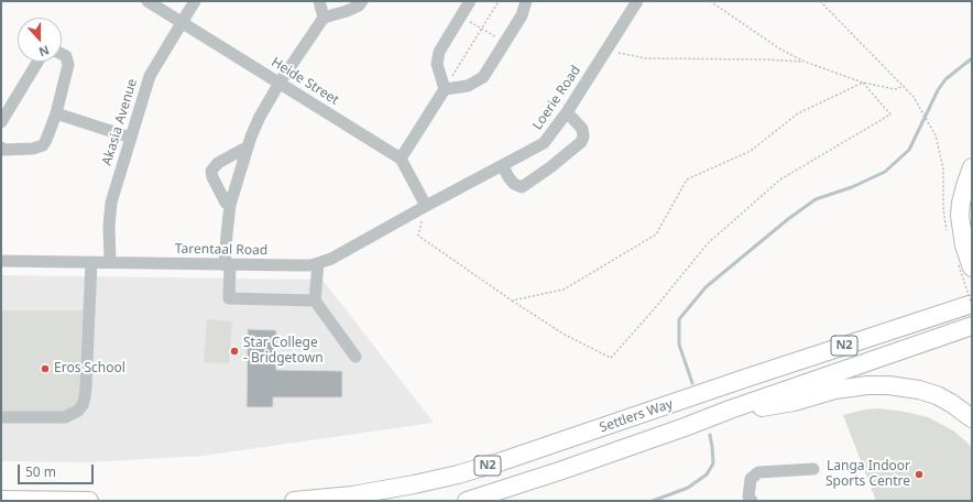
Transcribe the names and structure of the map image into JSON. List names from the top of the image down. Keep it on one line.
{"streets":{"highway":["N2","Settlers Way"],"street":["Heide Street","Loerie Road","Akasia Avenue","Tarentaal Road"]},"crossings":[["Heide Street","Akasia Avenue"],["Loerie Road","Tarentaal Road"],["Akasia Avenue","Tarentaal Road"]],"places":["Star College - Bridgetown","Eros School","Langa Indoor Sports Centre"],"scale_bar":"50 m","north":"bottom"}
